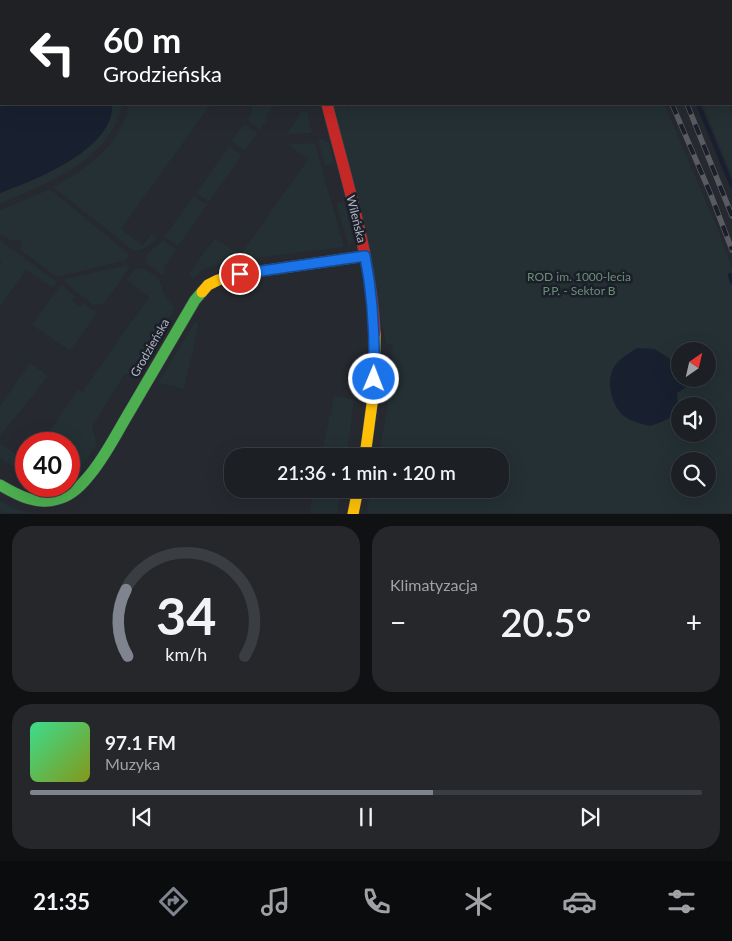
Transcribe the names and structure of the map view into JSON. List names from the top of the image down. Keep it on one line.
{"streets":{"street":["Wileńska","Grodzieńska"]},"crossings":[["Wileńska","Grodzieńska"]],"parks":["ROD im. 1000-lecia P.P. - Sektor B"],"north":"top right","page":{"turn":["60 m","Grodzieńska"],"limit":"40","trip":"21:36 · 1 min · 120 m","tile":"Klimatyzacja","heat":["−","20.5°","+"],"song":["97.1 FM","Muzyka"],"tabs":"21:35","gauge":["34","km/h"]}}
